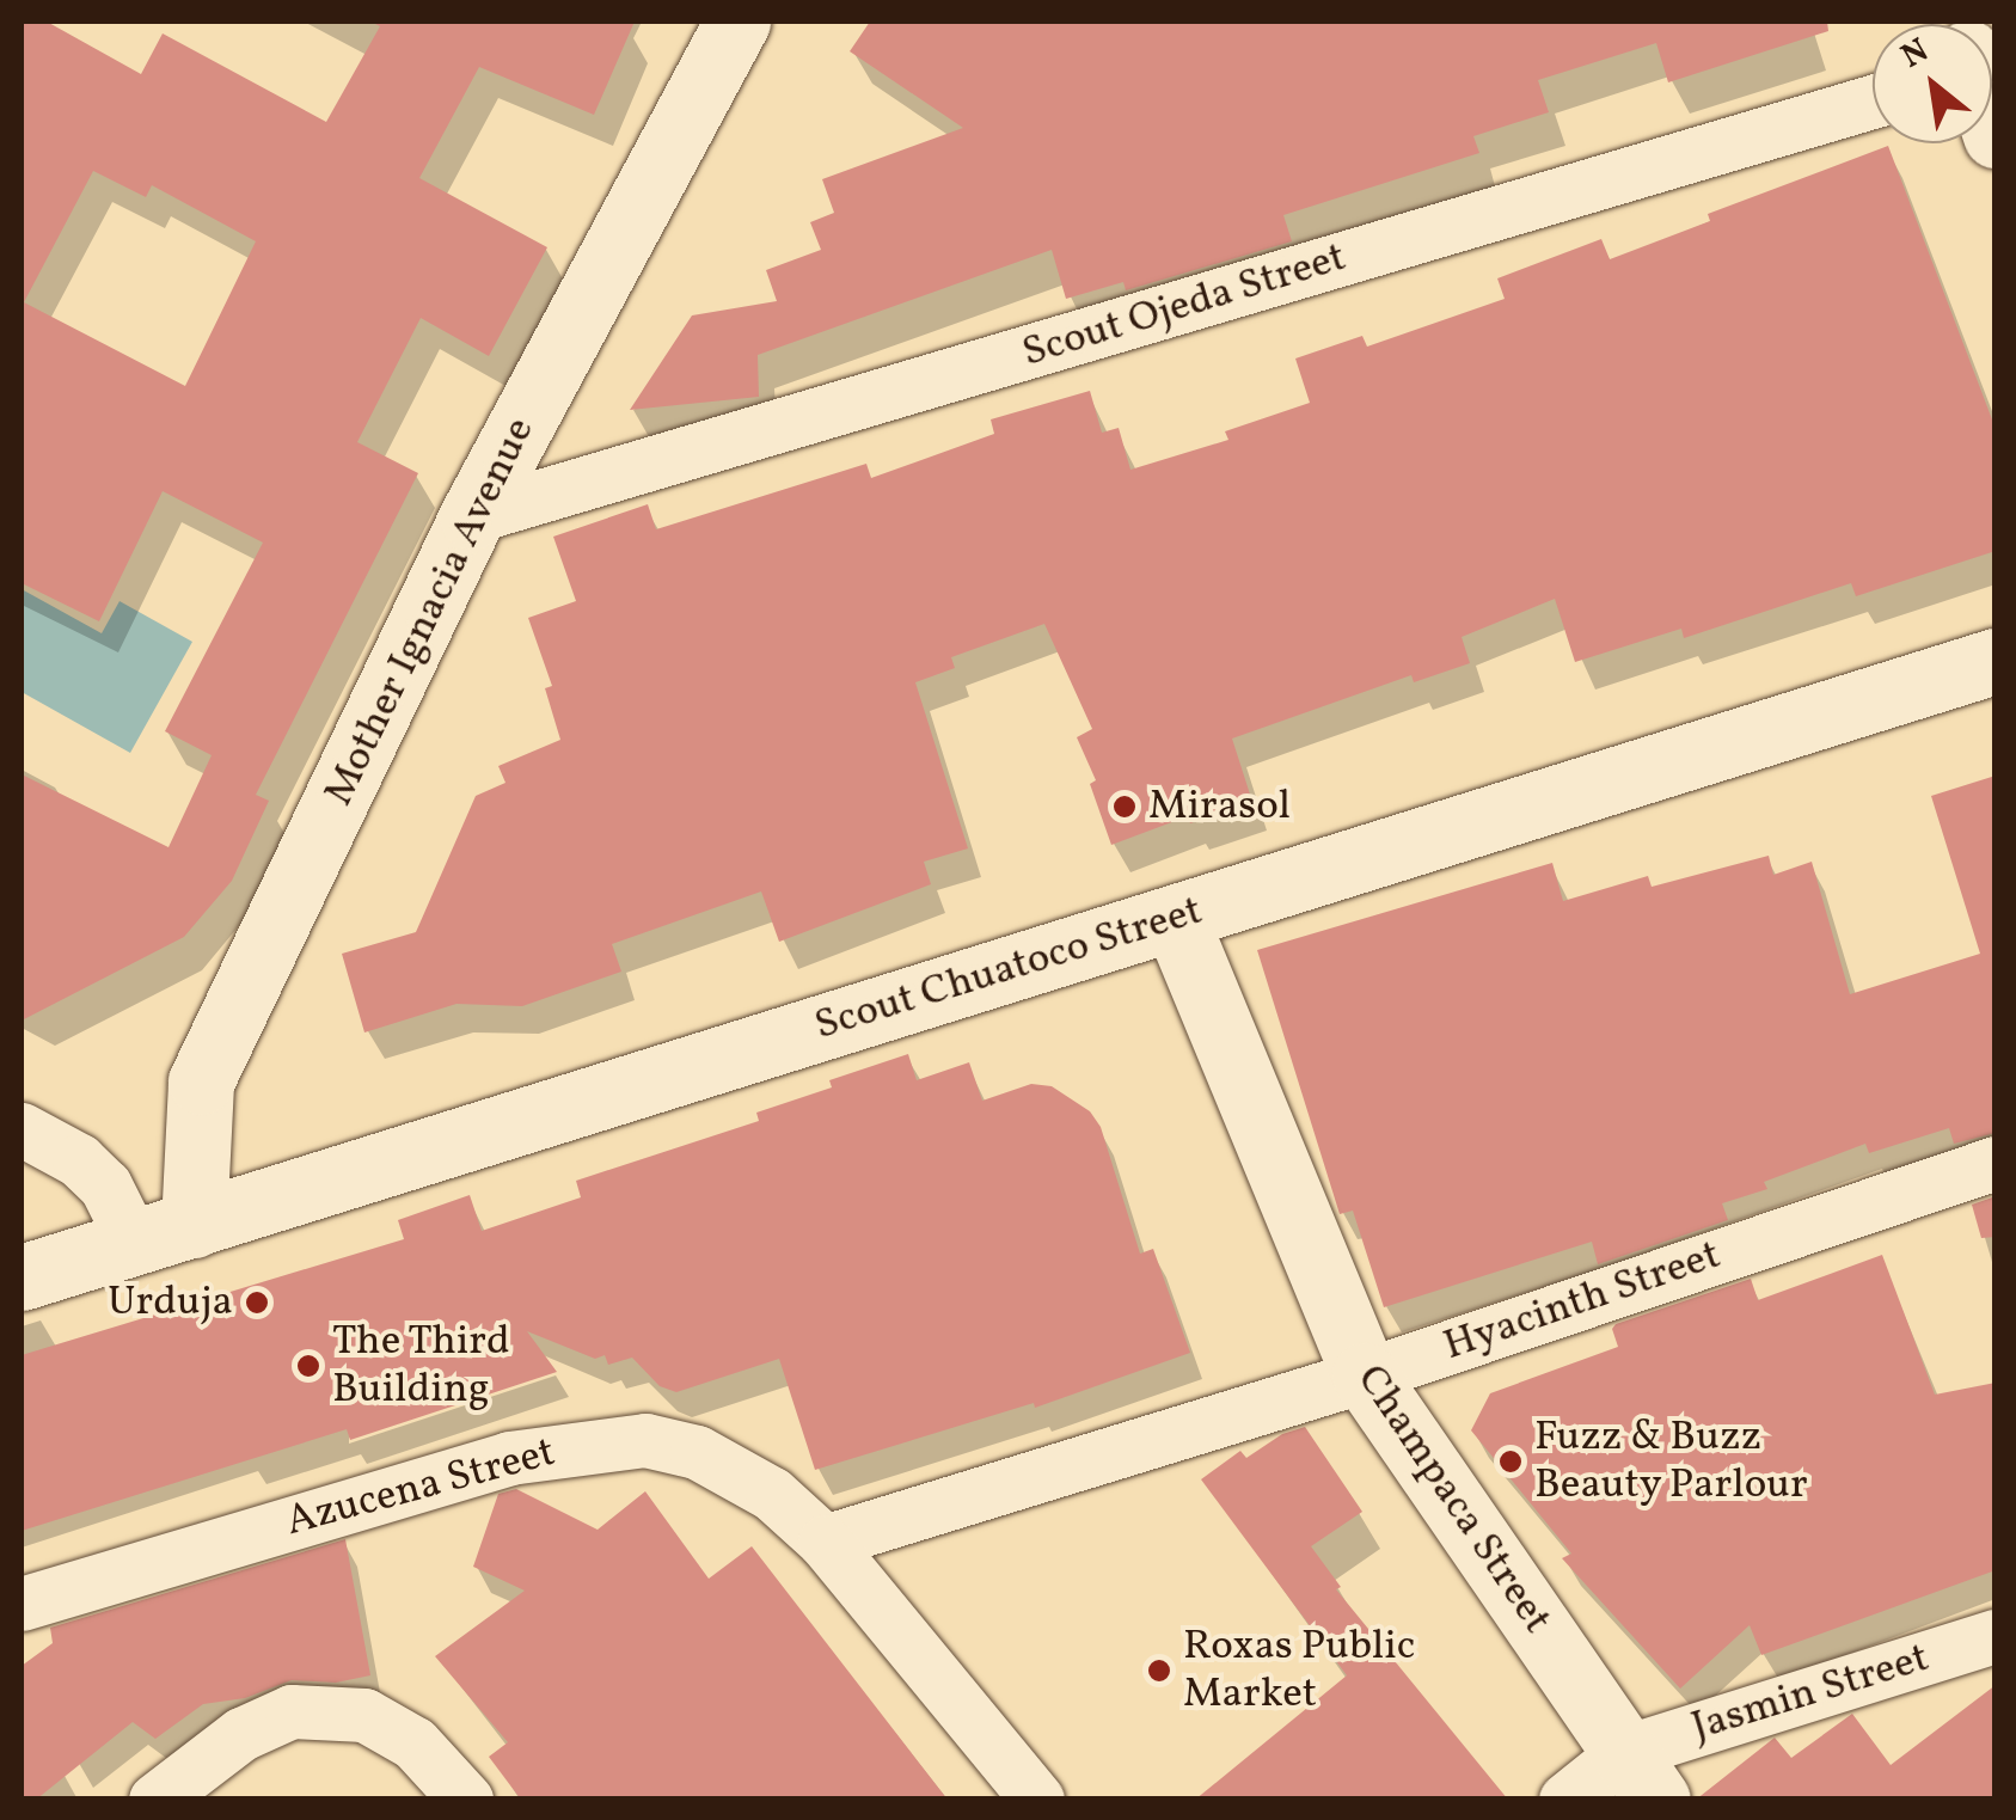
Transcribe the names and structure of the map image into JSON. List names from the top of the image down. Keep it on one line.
{"streets":{"street":["Scout Ojeda Street","Mother Ignacia Avenue","Scout Chuatoco Street","Hyacinth Street","Azucena Street","Champaca Street","Jasmin Street"]},"crossings":[["Scout Ojeda Street","Mother Ignacia Avenue"],["Mother Ignacia Avenue","Scout Chuatoco Street"],["Scout Chuatoco Street","Champaca Street"],["Hyacinth Street","Azucena Street"],["Hyacinth Street","Champaca Street"],["Champaca Street","Jasmin Street"]],"places":["Mirasol","Urduja","The Third Building","Fuzz & Buzz Beauty Parlour","Roxas Public Market"],"north":"top left"}
